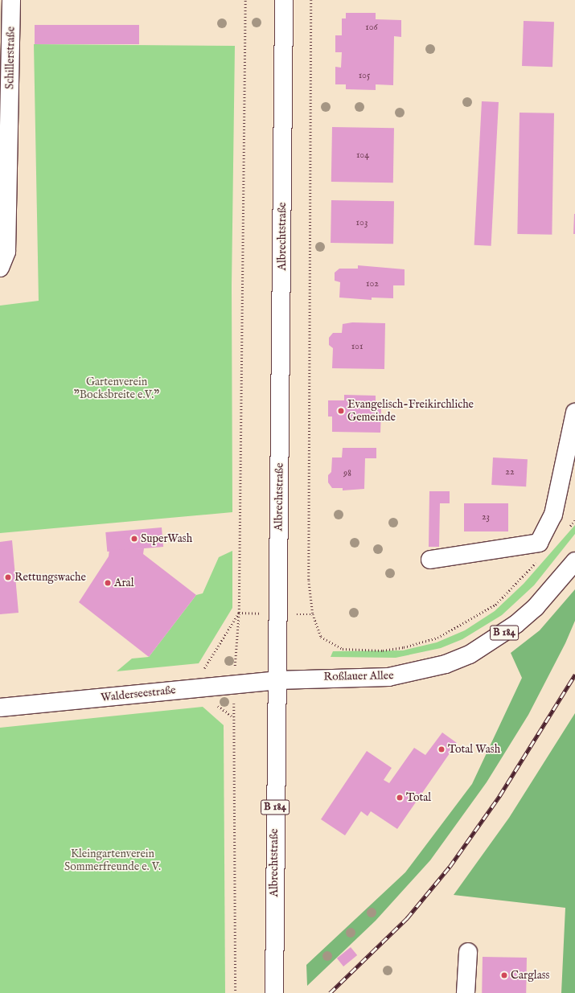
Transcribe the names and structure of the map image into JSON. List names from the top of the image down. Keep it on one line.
{"streets":{"main road":["Schillerstraße","Albrechtstraße","B 184","Roßlauer Allee","Walderseestraße"]},"crossings":[["Albrechtstraße","Roßlauer Allee"],["Albrechtstraße","Walderseestraße"],["Roßlauer Allee","Walderseestraße"]],"parks":["Gartenverein \"Bocksbreite e.V.\"","Kleingartenverein Sommerfreunde e. V."],"places":["Evangelisch-Freikirchliche Gemeinde","SuperWash","Rettungswache","Aral","Total Wash","Total","Carglass"],"house_numbers":["106","105","104","103","102","101","22","98","23"]}
